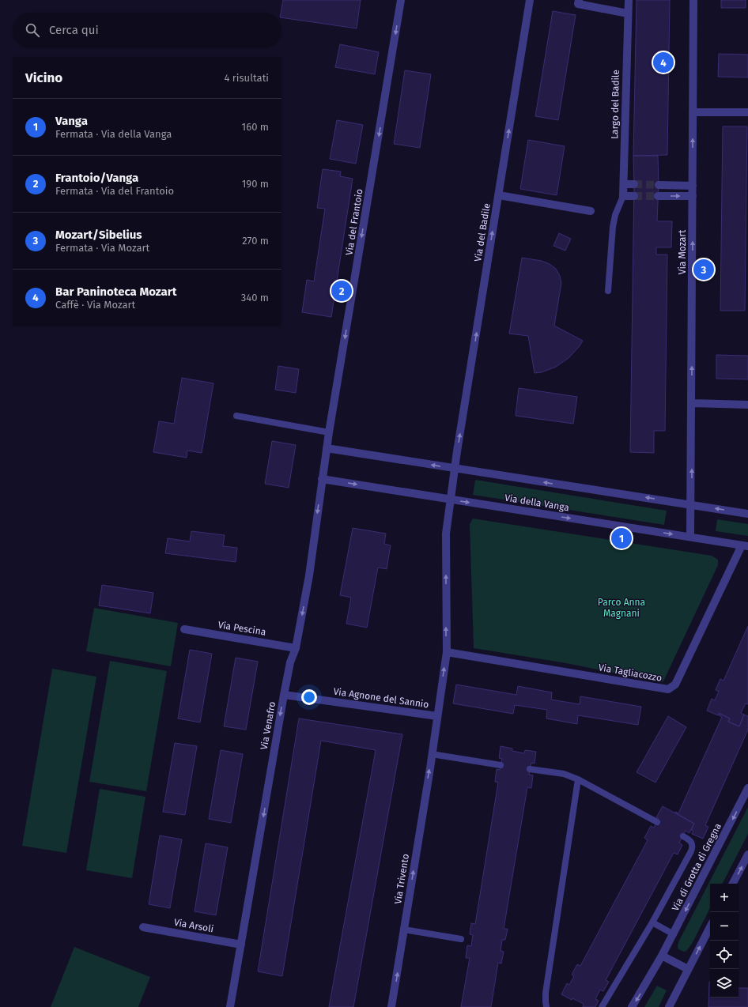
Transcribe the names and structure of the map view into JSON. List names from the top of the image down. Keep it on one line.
{"streets":{"street":["Largo del Badile","Via del Frantoio","Via del Badile","Via Mozart","Via della Vanga","Via Pescina","Via Tagliacozzo","Via Agnone del Sannio","Via Venafro","Via di Grotta di Gregna","Via Trivento","Via Arsoli"]},"crossings":[["Via del Frantoio","Via Venafro"],["Via del Badile","Via della Vanga"],["Via del Badile","Via Trivento"],["Via Mozart","Via della Vanga"],["Via della Vanga","Via Tagliacozzo"],["Via della Vanga","Via Venafro"],["Via Pescina","Via Venafro"],["Via Tagliacozzo","Via Trivento"],["Via Agnone del Sannio","Via Venafro"],["Via Agnone del Sannio","Via Trivento"],["Via Venafro","Via Arsoli"]],"one_way":["Via del Frantoio","Via del Badile","Via Mozart","Via Venafro","Via Trivento"],"parks":["Parco Anna Magnani"],"page":{"search":"Cerca qui","pins":["4","3","2","1"],"heading":["Vicino","4 risultati"],"list":[{"mark":"1","name":"Vanga","note":"Fermata · Via della Vanga","value":"160 m"},{"mark":"2","name":"Frantoio/Vanga","note":"Fermata · Via del Frantoio","value":"190 m"},{"mark":"3","name":"Mozart/Sibelius","note":"Fermata · Via Mozart","value":"270 m"},{"mark":"4","name":"Bar Paninoteca Mozart","note":"Caffè · Via Mozart","value":"340 m"}],"map_buttons":["+","−"]}}
